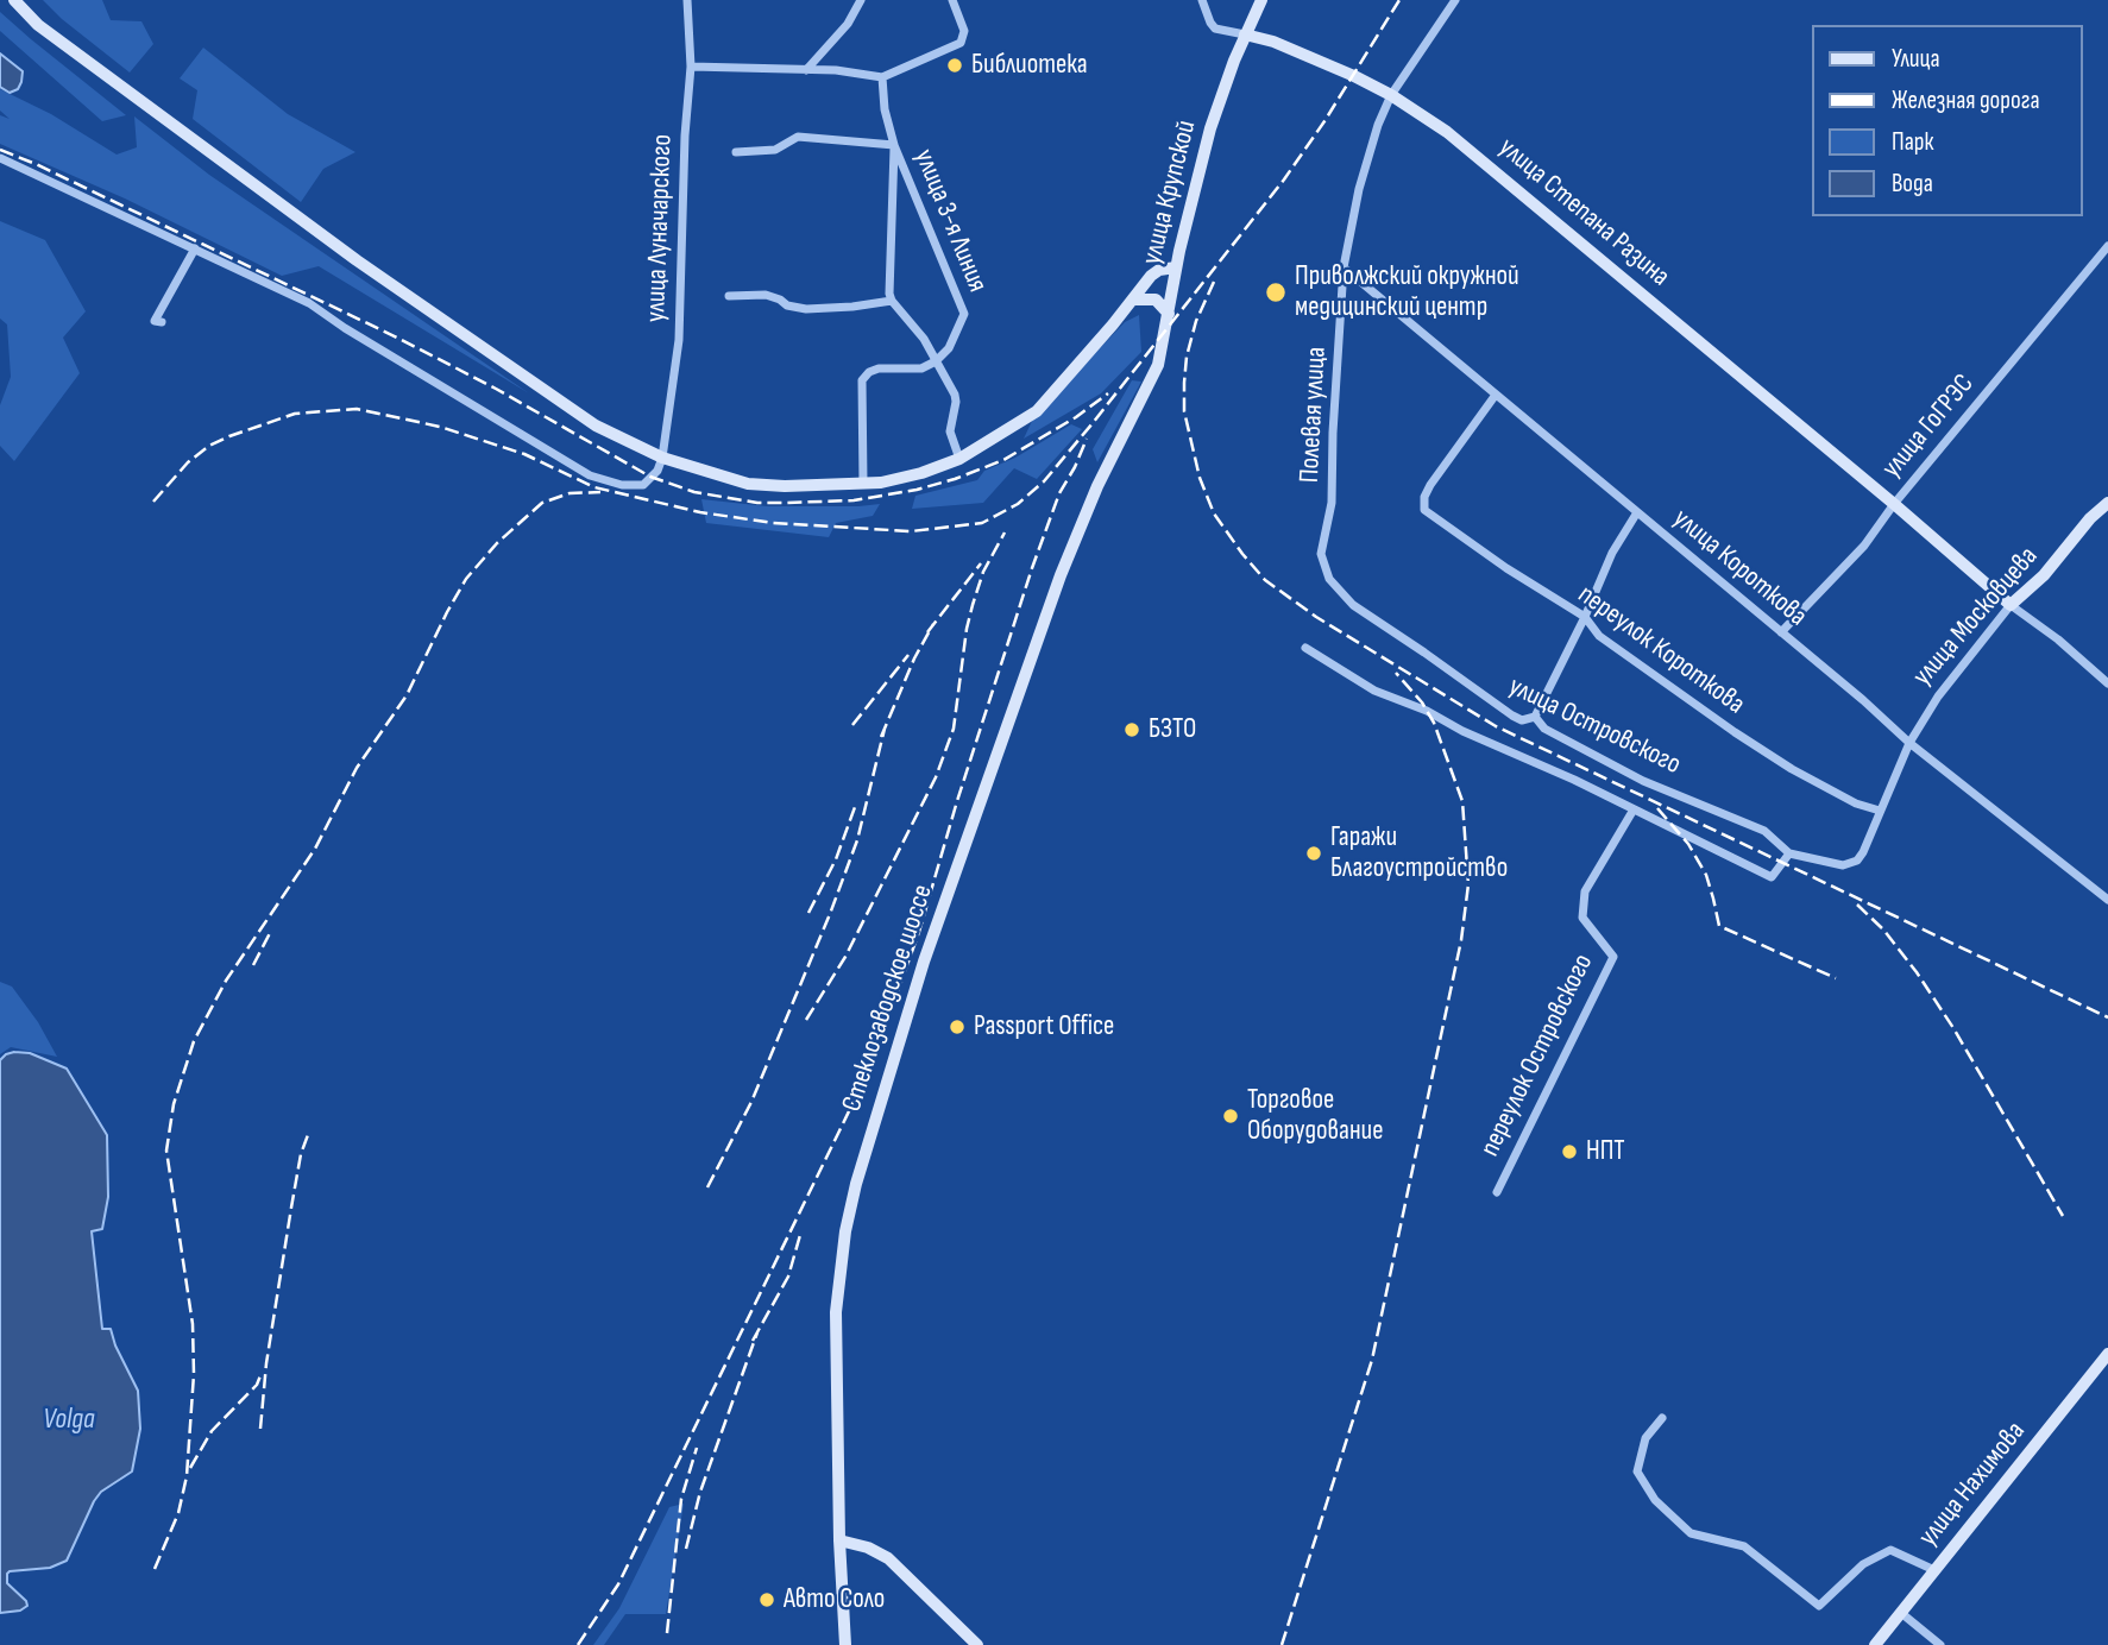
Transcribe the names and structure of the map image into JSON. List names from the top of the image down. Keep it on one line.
{"streets":{"main road":["улица Крупской","улица Степана Разина","улица Московцева","Стеклозаводское шоссе","улица Нахимова"],"street":["улица 3-я Линия","улица Луначарского","Полевая улица","улица ГоГРЭС","улица Короткова","переулок Короткова","улица Островского","переулок Островского"]},"crossings":[["улица Крупской","улица Степана Разина"],["улица Крупской","Стеклозаводское шоссе"],["улица Степана Разина","Полевая улица"],["улица Степана Разина","улица ГоГРЭС"],["Полевая улица","улица Короткова"],["Полевая улица","улица Островского"],["улица ГоГРЭС","улица Короткова"],["улица Короткова","улица Московцева"],["улица Короткова","переулок Короткова"],["улица Московцева","переулок Короткова"],["улица Московцева","улица Островского"]],"water":["Volga"],"places":["Библиотека","Приволжский окружной медицинский центр","БЗТО","Гаражи Благоустройство","Passport Office","Торговое Оборудование","НПТ","Авто Соло"],"legend":["Улица","Железная дорога","Парк","Вода"]}
